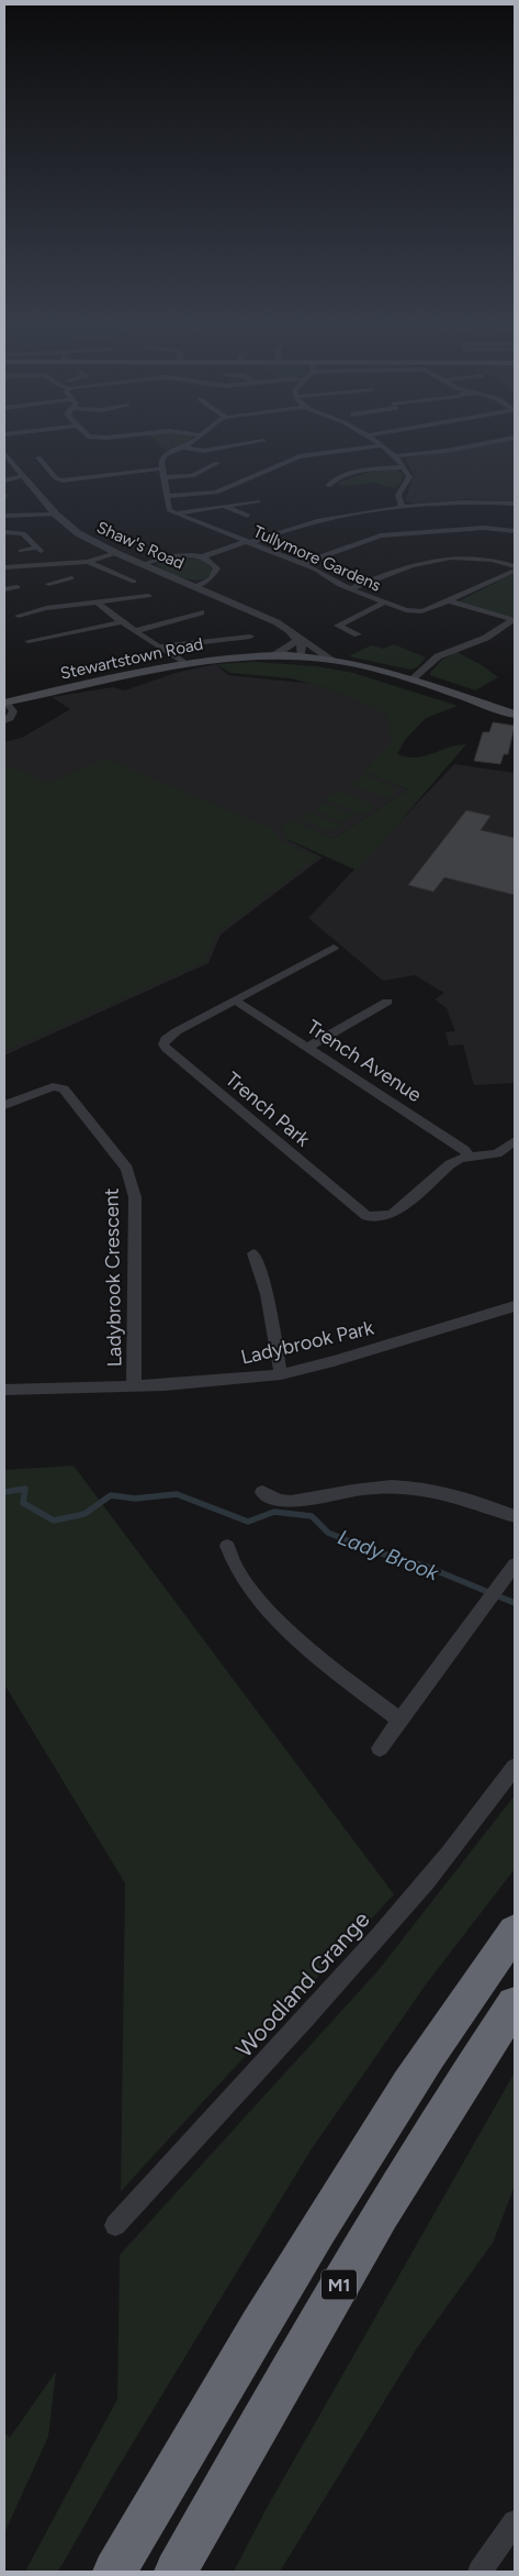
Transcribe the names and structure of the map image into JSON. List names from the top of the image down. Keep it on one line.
{"streets":{"highway":["M1"],"main road":["Stewartstown Road"],"street":["Shaw's Road","Tullymore Gardens","Trench Avenue","Trench Park","Ladybrook Crescent","Ladybrook Park","Woodland Grange"]},"crossings":[["Shaw's Road","Stewartstown Road"],["Trench Avenue","Trench Park"],["Ladybrook Crescent","Ladybrook Park"]],"water":["Lady Brook"]}
